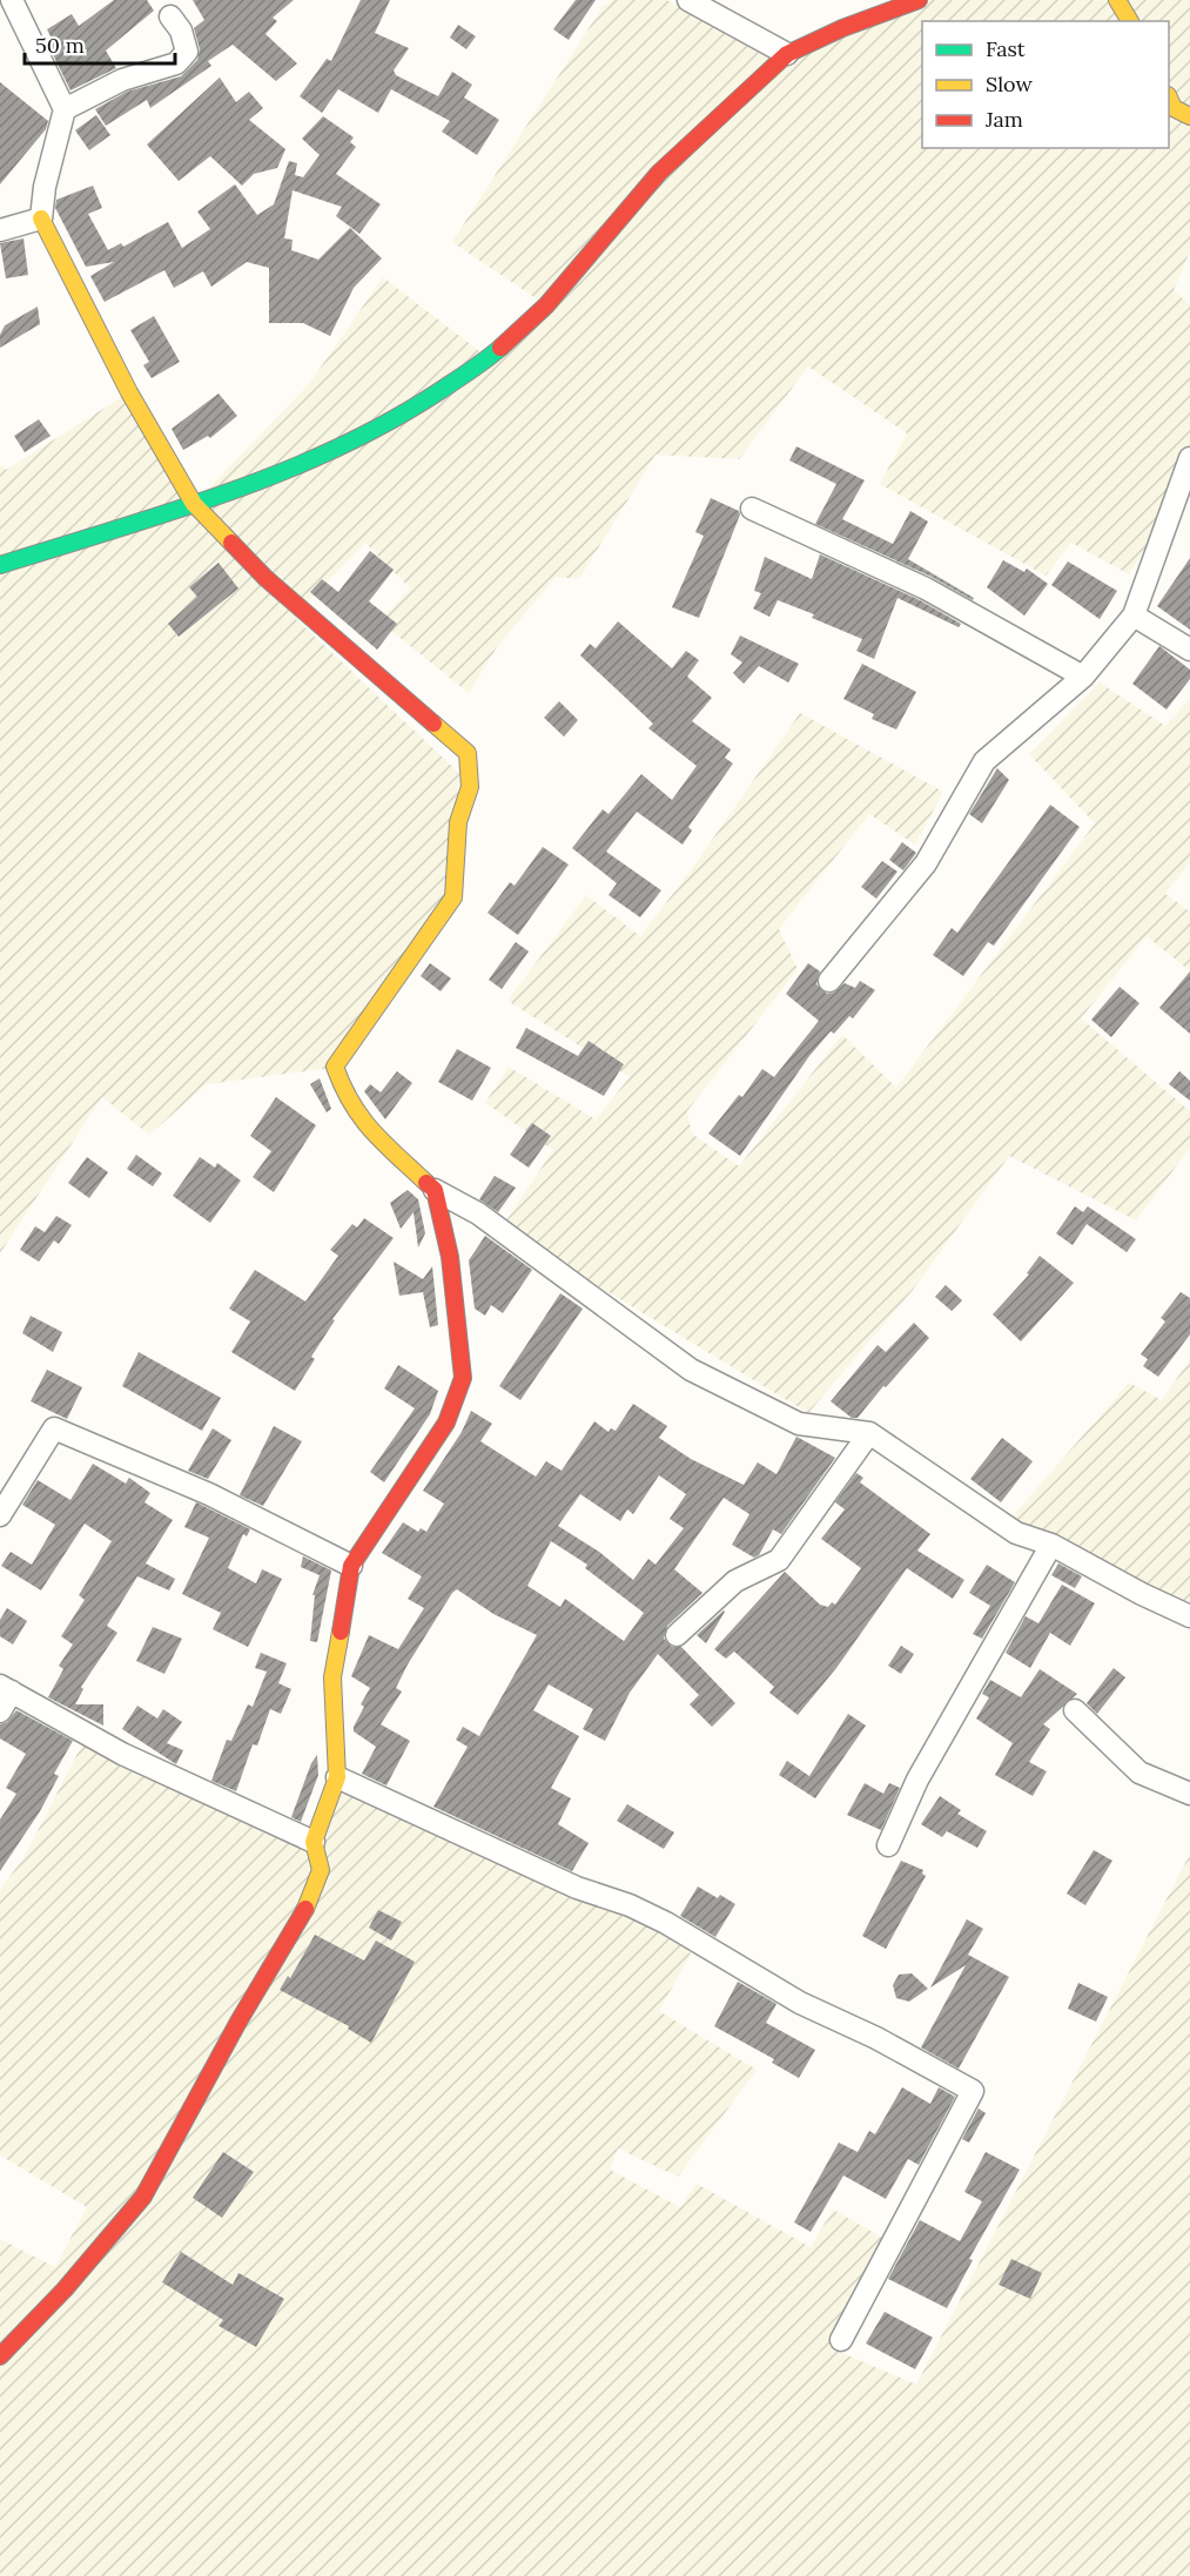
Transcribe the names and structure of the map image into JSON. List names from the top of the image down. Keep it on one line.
{"legend":["Fast","Slow","Jam"],"scale_bar":"50 m"}
